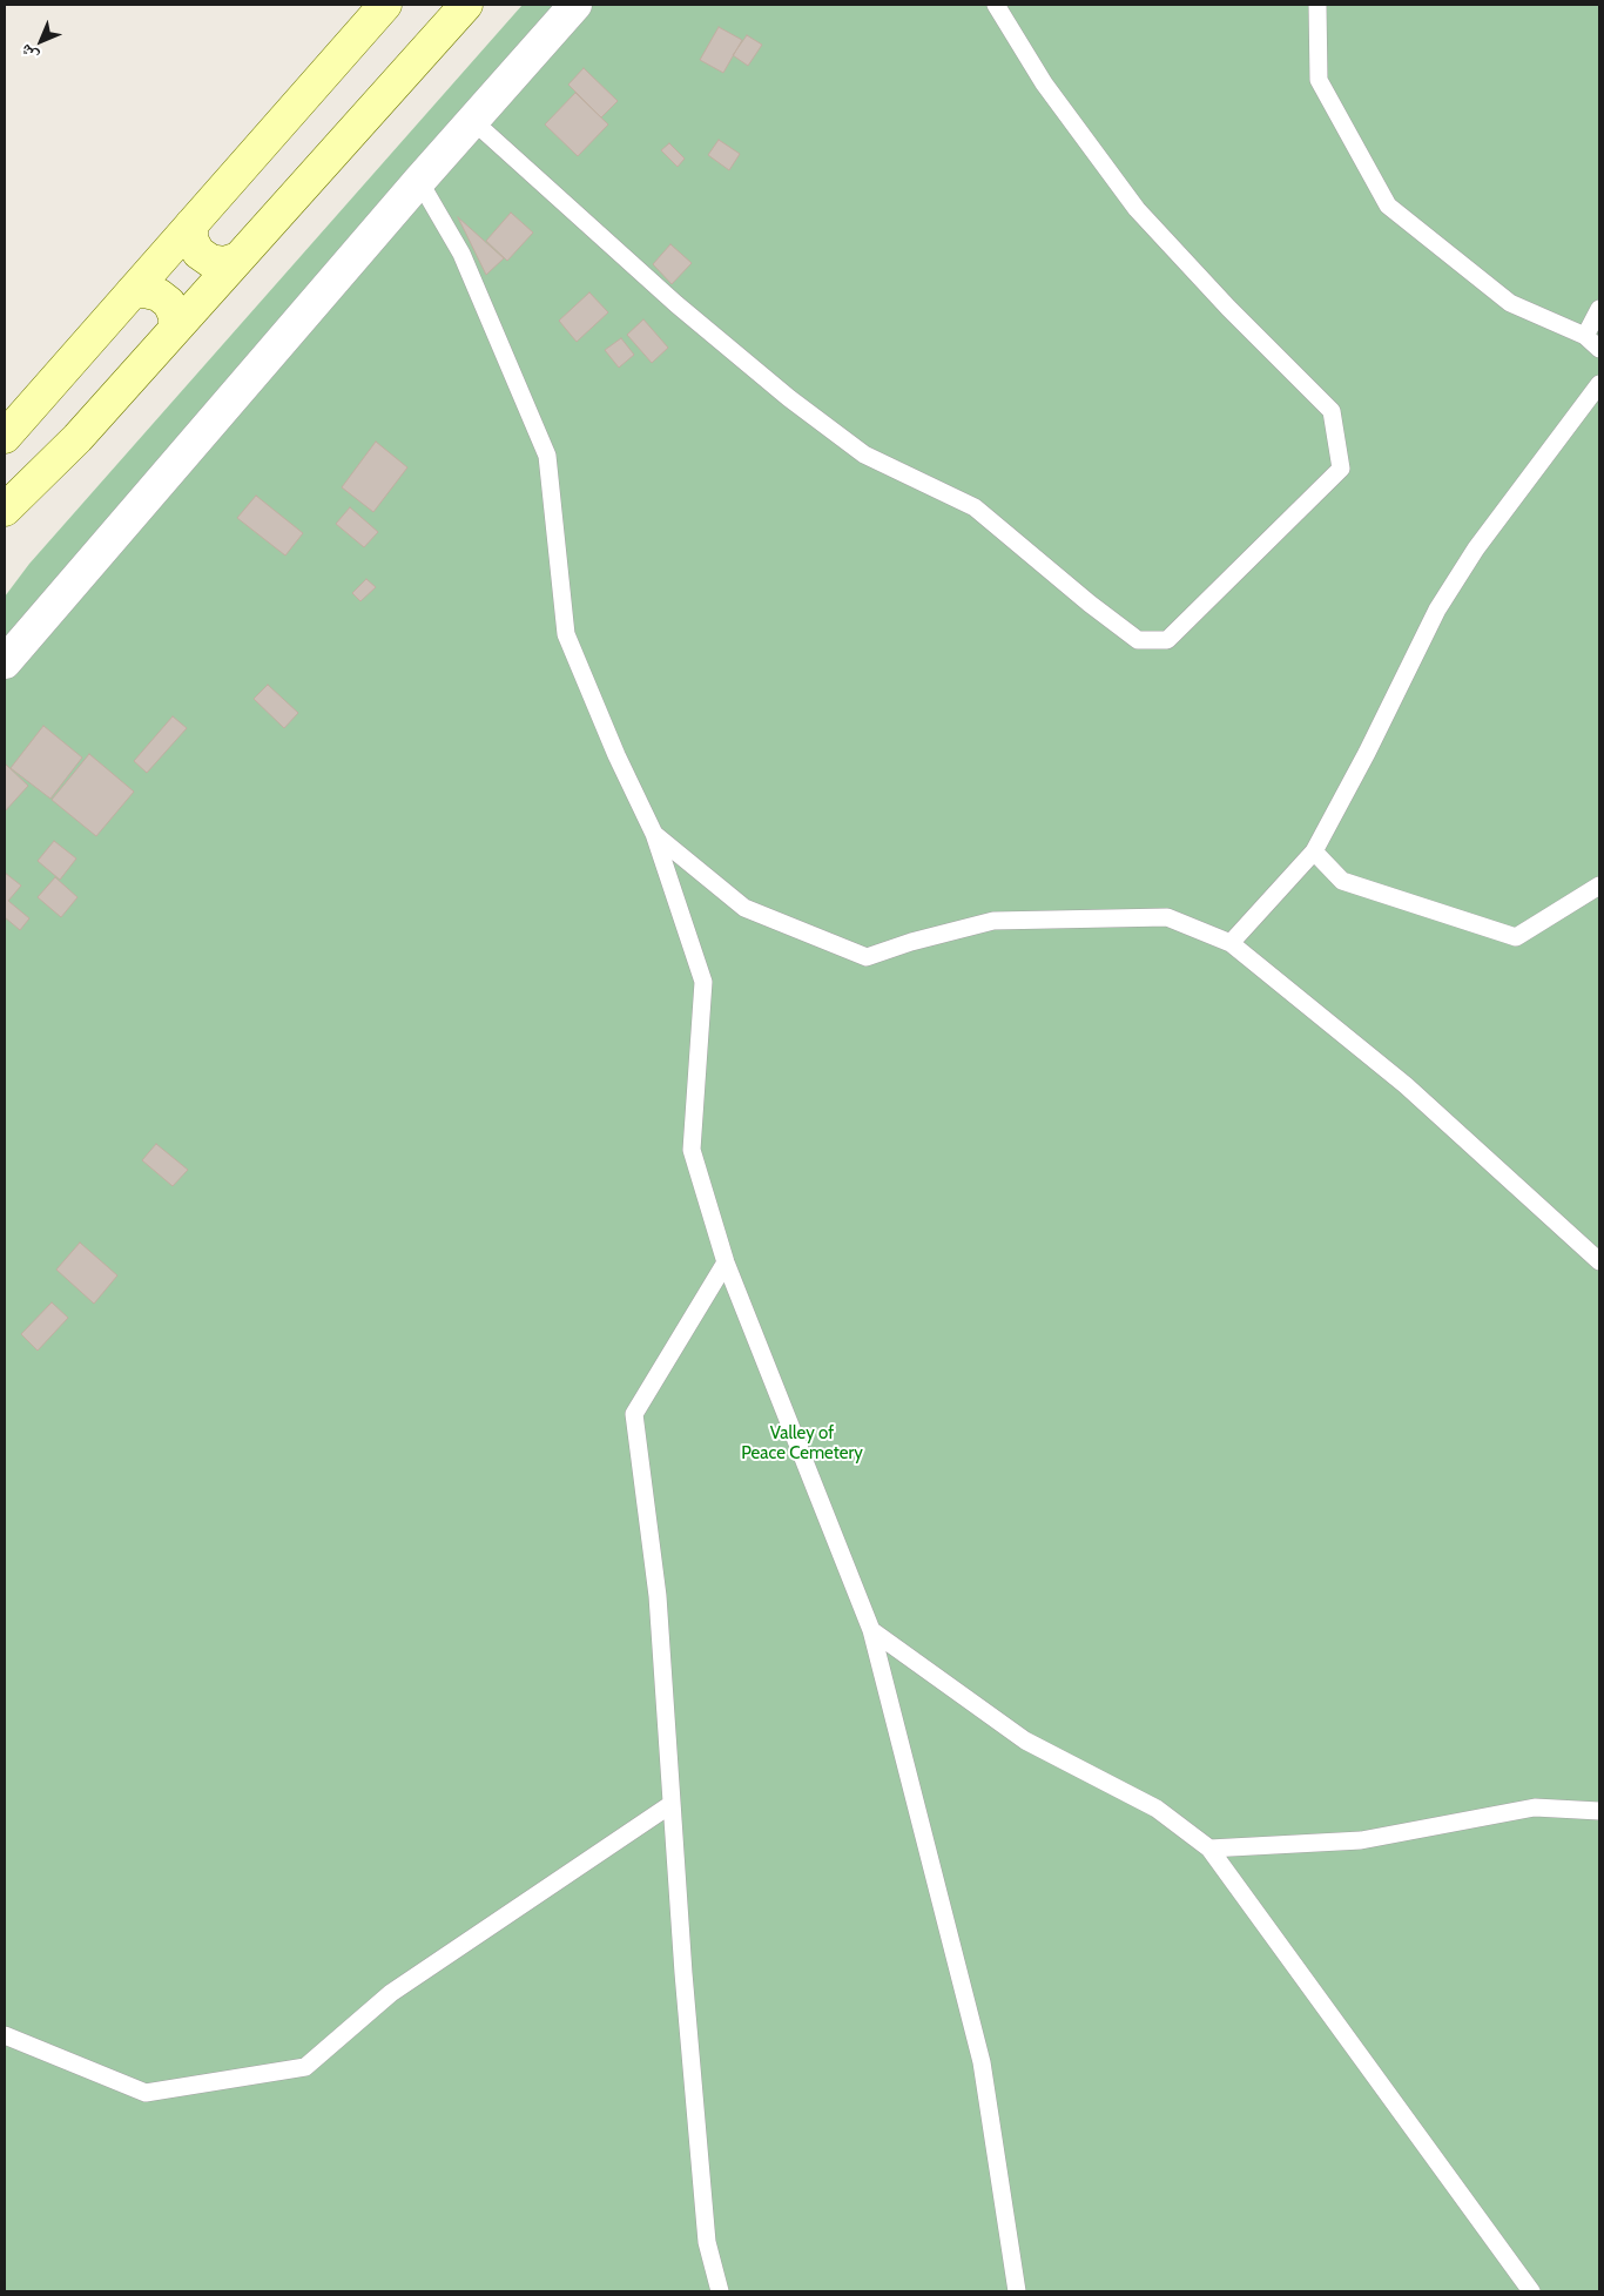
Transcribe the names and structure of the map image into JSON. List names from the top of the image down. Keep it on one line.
{"parks":["Valley of Peace Cemetery"],"north":"bottom left"}
